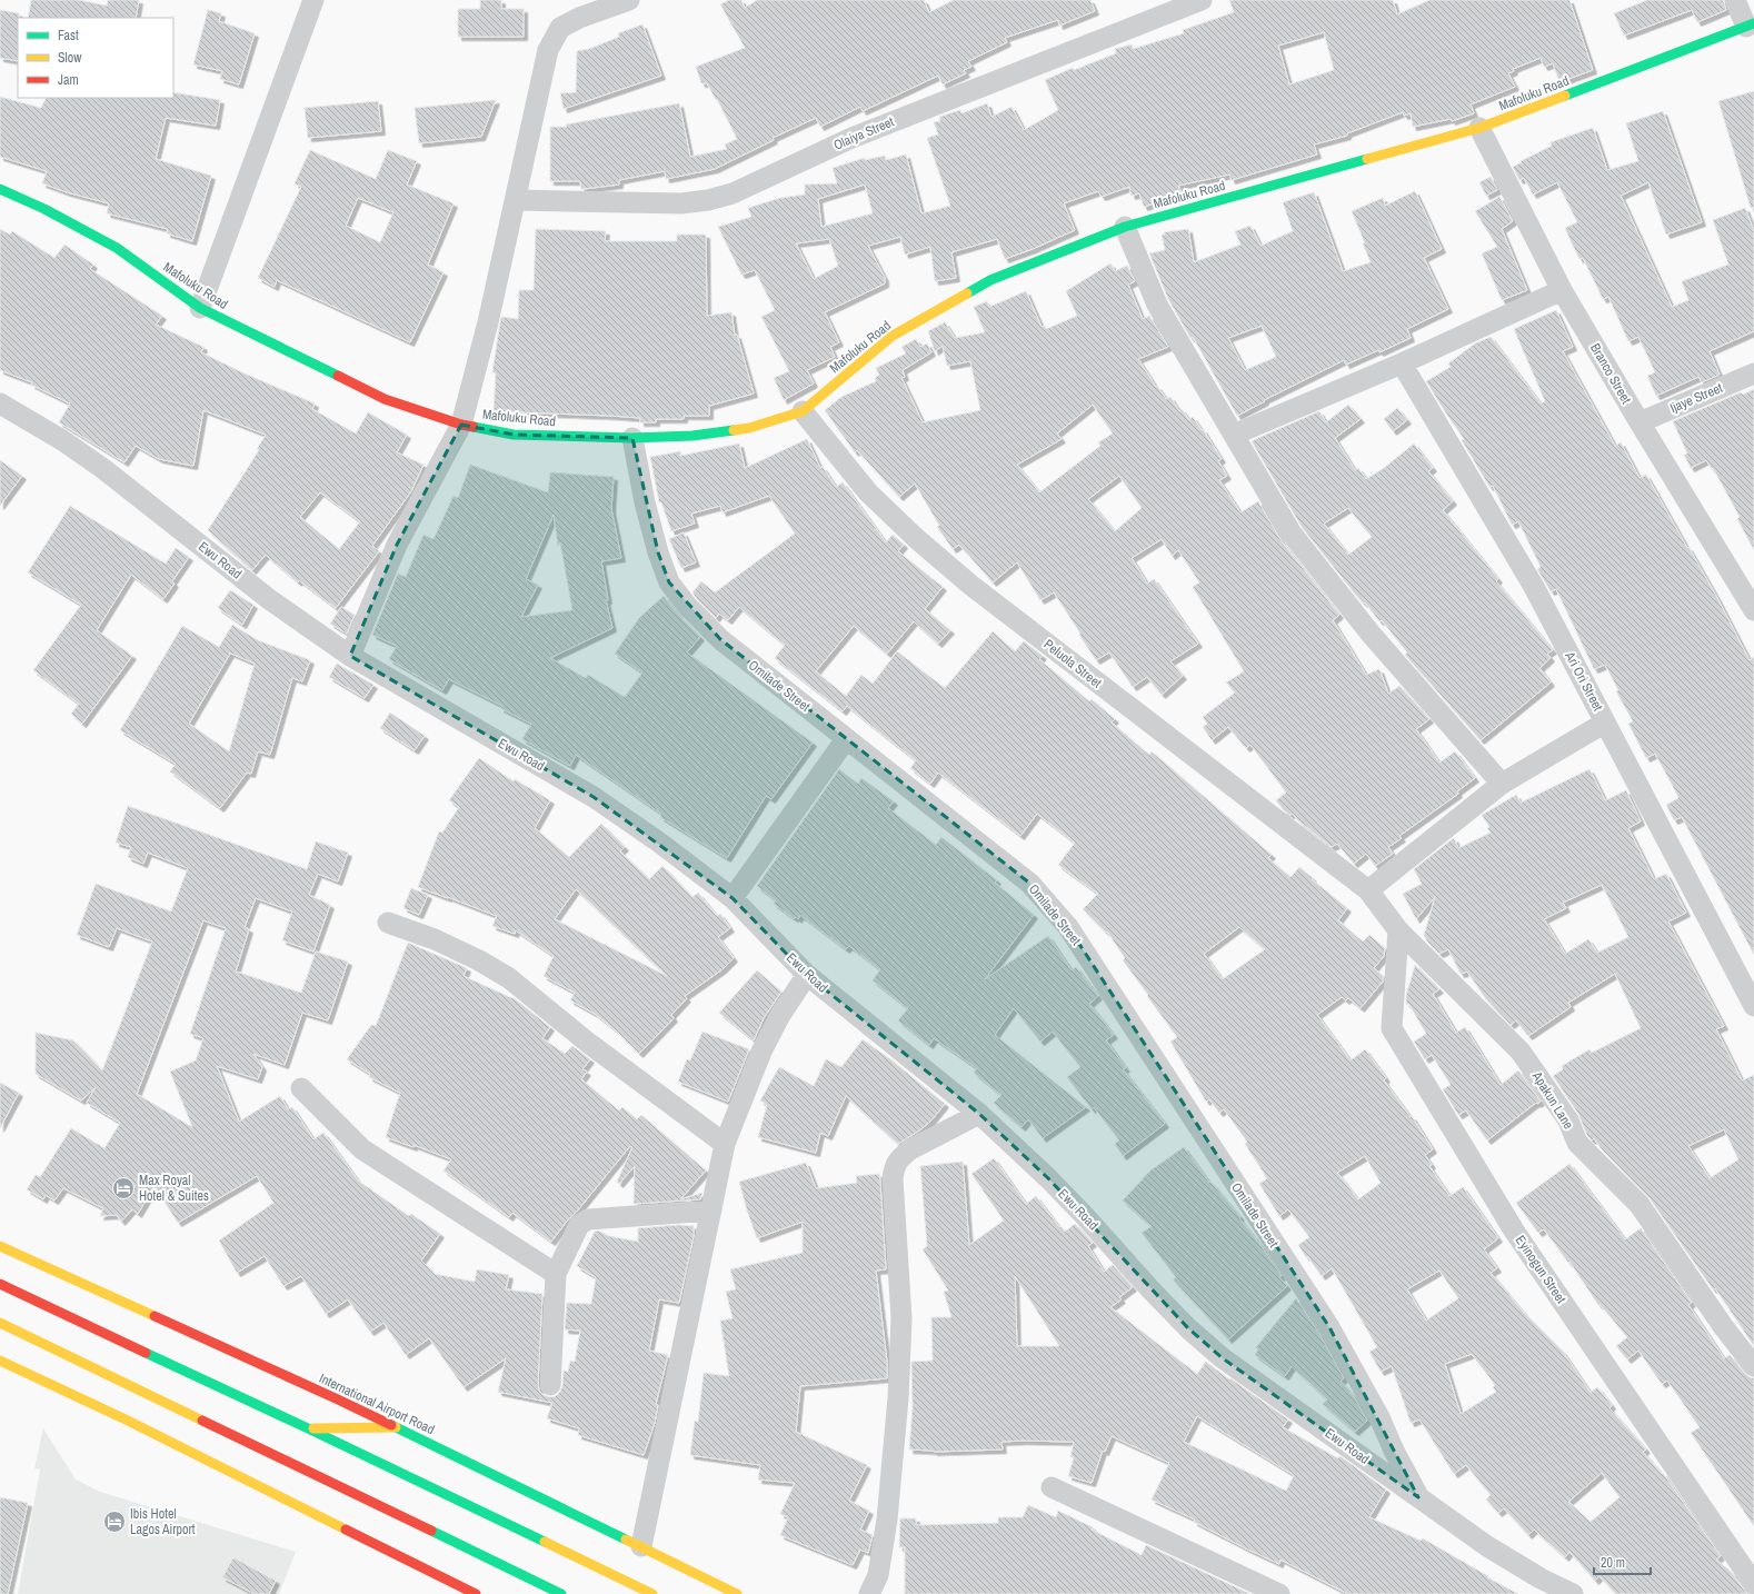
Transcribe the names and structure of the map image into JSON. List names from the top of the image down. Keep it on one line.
{"streets":{"main road":["Mafoluku Road","International Airport Road"],"street":["Olaiya Street","Branco Street","Ijaye Street","Ewu Road","Peluola Street","Ari Ori Street","Omilade Street","Apakun Lane","Eyinogun Street"]},"crossings":[["Mafoluku Road","Branco Street"],["Mafoluku Road","Peluola Street"],["Mafoluku Road","Omilade Street"],["Branco Street","Ijaye Street"],["Ewu Road","Omilade Street"],["Peluola Street","Apakun Lane"],["Apakun Lane","Eyinogun Street"]],"places":{"hotel":["Max Royal Hotel & Suites","Ibis Hotel Lagos Airport"]},"legend":["Fast","Slow","Jam"],"scale_bar":"20 m"}
